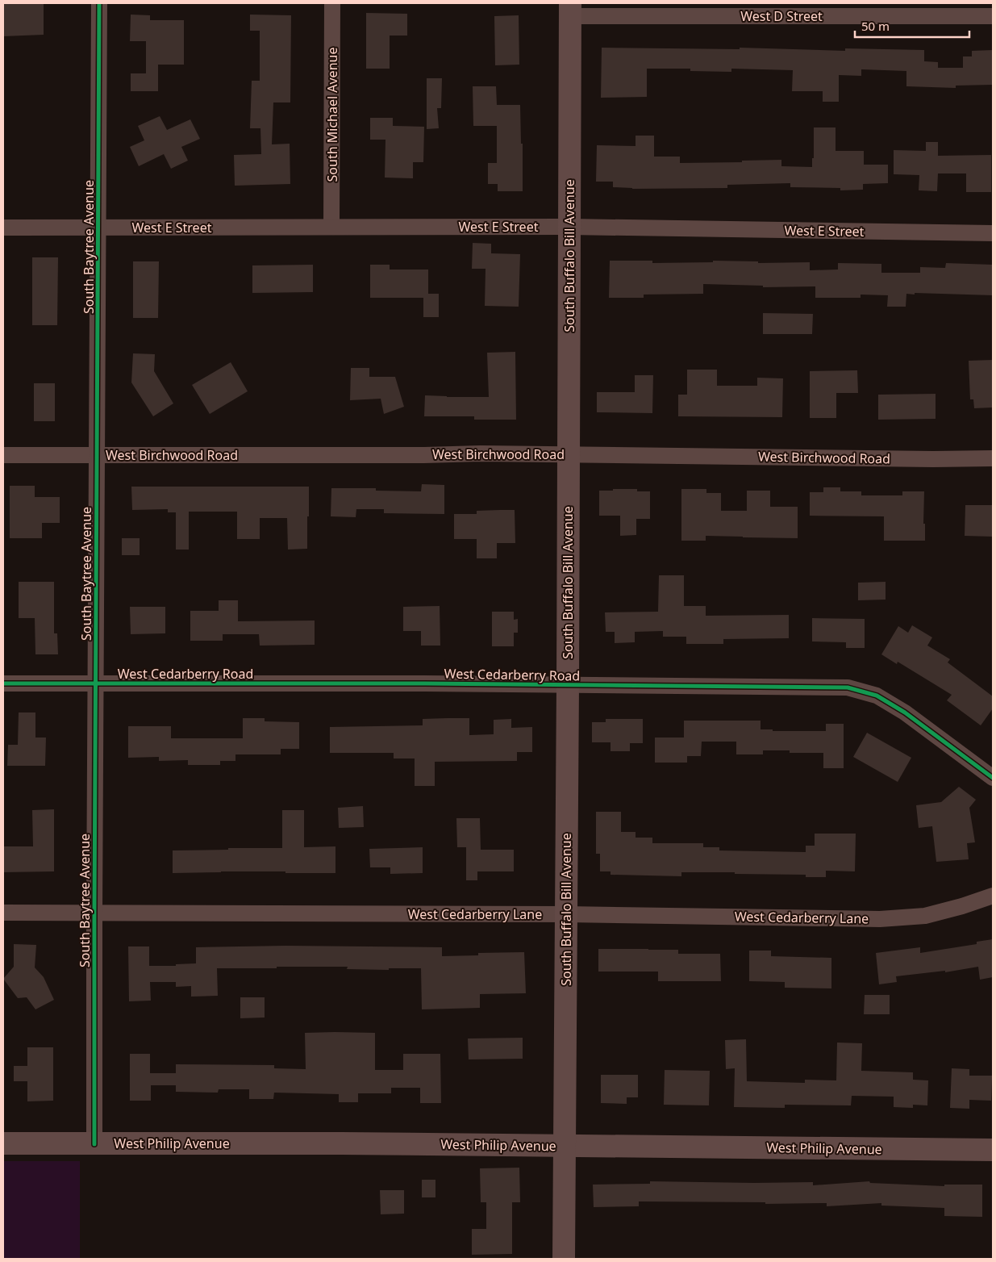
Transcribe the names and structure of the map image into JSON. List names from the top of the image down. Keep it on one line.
{"streets":{"main road":["South Buffalo Bill Avenue","West Philip Avenue"],"street":["West D Street","South Michael Avenue","West E Street","South Baytree Avenue","West Birchwood Road","West Cedarberry Road","West Cedarberry Lane"]},"crossings":[["West D Street","South Buffalo Bill Avenue"],["South Michael Avenue","West E Street"],["West E Street","South Baytree Avenue"],["West E Street","South Buffalo Bill Avenue"],["South Baytree Avenue","West Birchwood Road"],["South Baytree Avenue","West Cedarberry Road"],["South Baytree Avenue","West Cedarberry Lane"],["South Baytree Avenue","West Philip Avenue"],["South Buffalo Bill Avenue","West Birchwood Road"],["South Buffalo Bill Avenue","West Cedarberry Road"],["South Buffalo Bill Avenue","West Cedarberry Lane"],["South Buffalo Bill Avenue","West Philip Avenue"]],"scale_bar":"50 m"}
